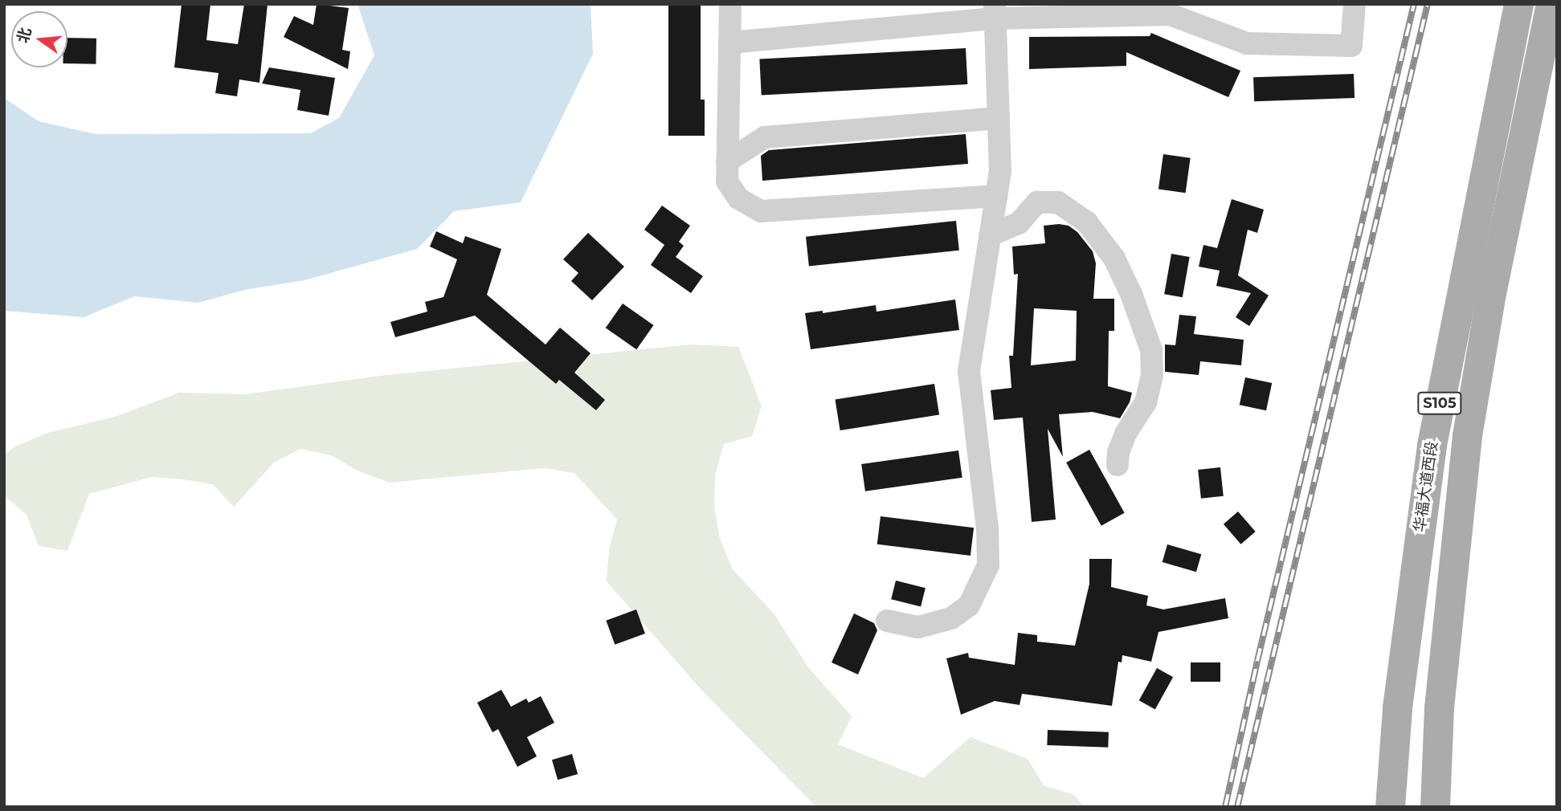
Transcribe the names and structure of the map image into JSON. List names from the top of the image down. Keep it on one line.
{"streets":{"main road":["S105","华福大道西段"]},"north":"left"}
